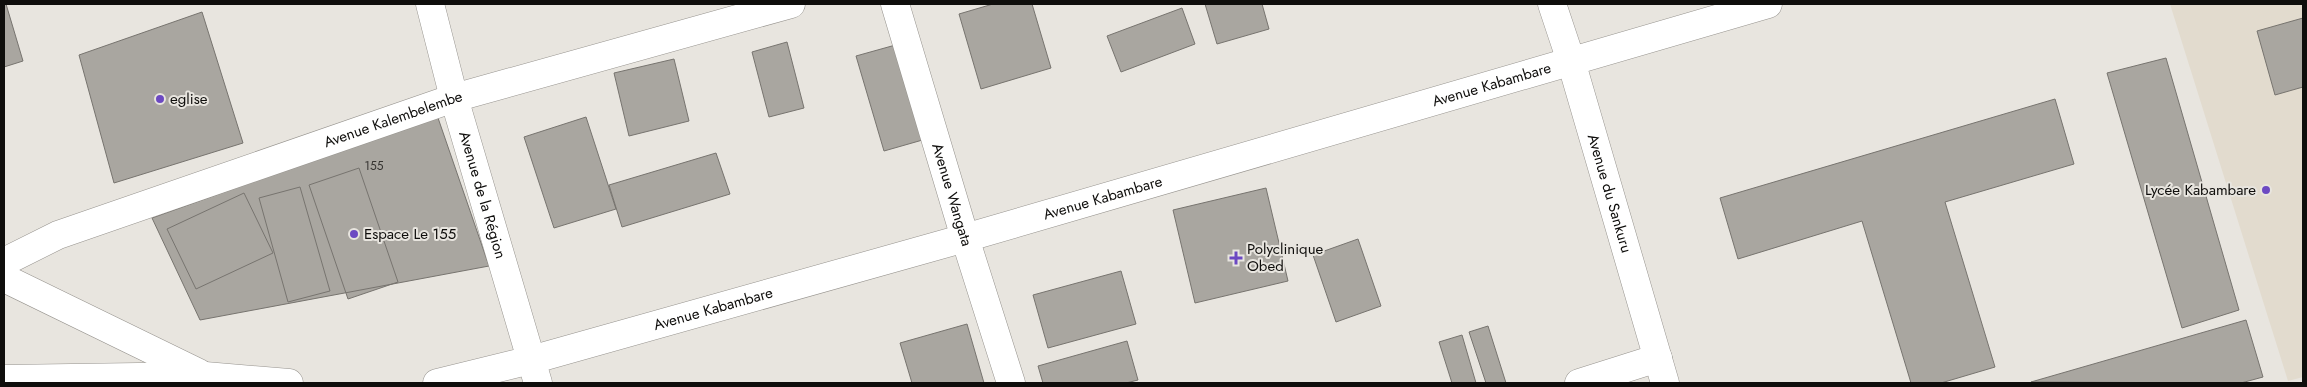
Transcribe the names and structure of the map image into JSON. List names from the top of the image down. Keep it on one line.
{"streets":{"street":["Avenue Kabambare","Avenue Kalembelembe","Avenue du Sankuru","Avenue de la Région","Avenue Wangata"]},"crossings":[["Avenue Kabambare","Avenue du Sankuru"],["Avenue Kabambare","Avenue de la Région"],["Avenue Kabambare","Avenue Wangata"],["Avenue Kalembelembe","Avenue de la Région"]],"places":{"other":["eglise","Lycée Kabambare","Espace Le 155"],"health":["Polyclinique Obed"]},"house_numbers":["155"]}
